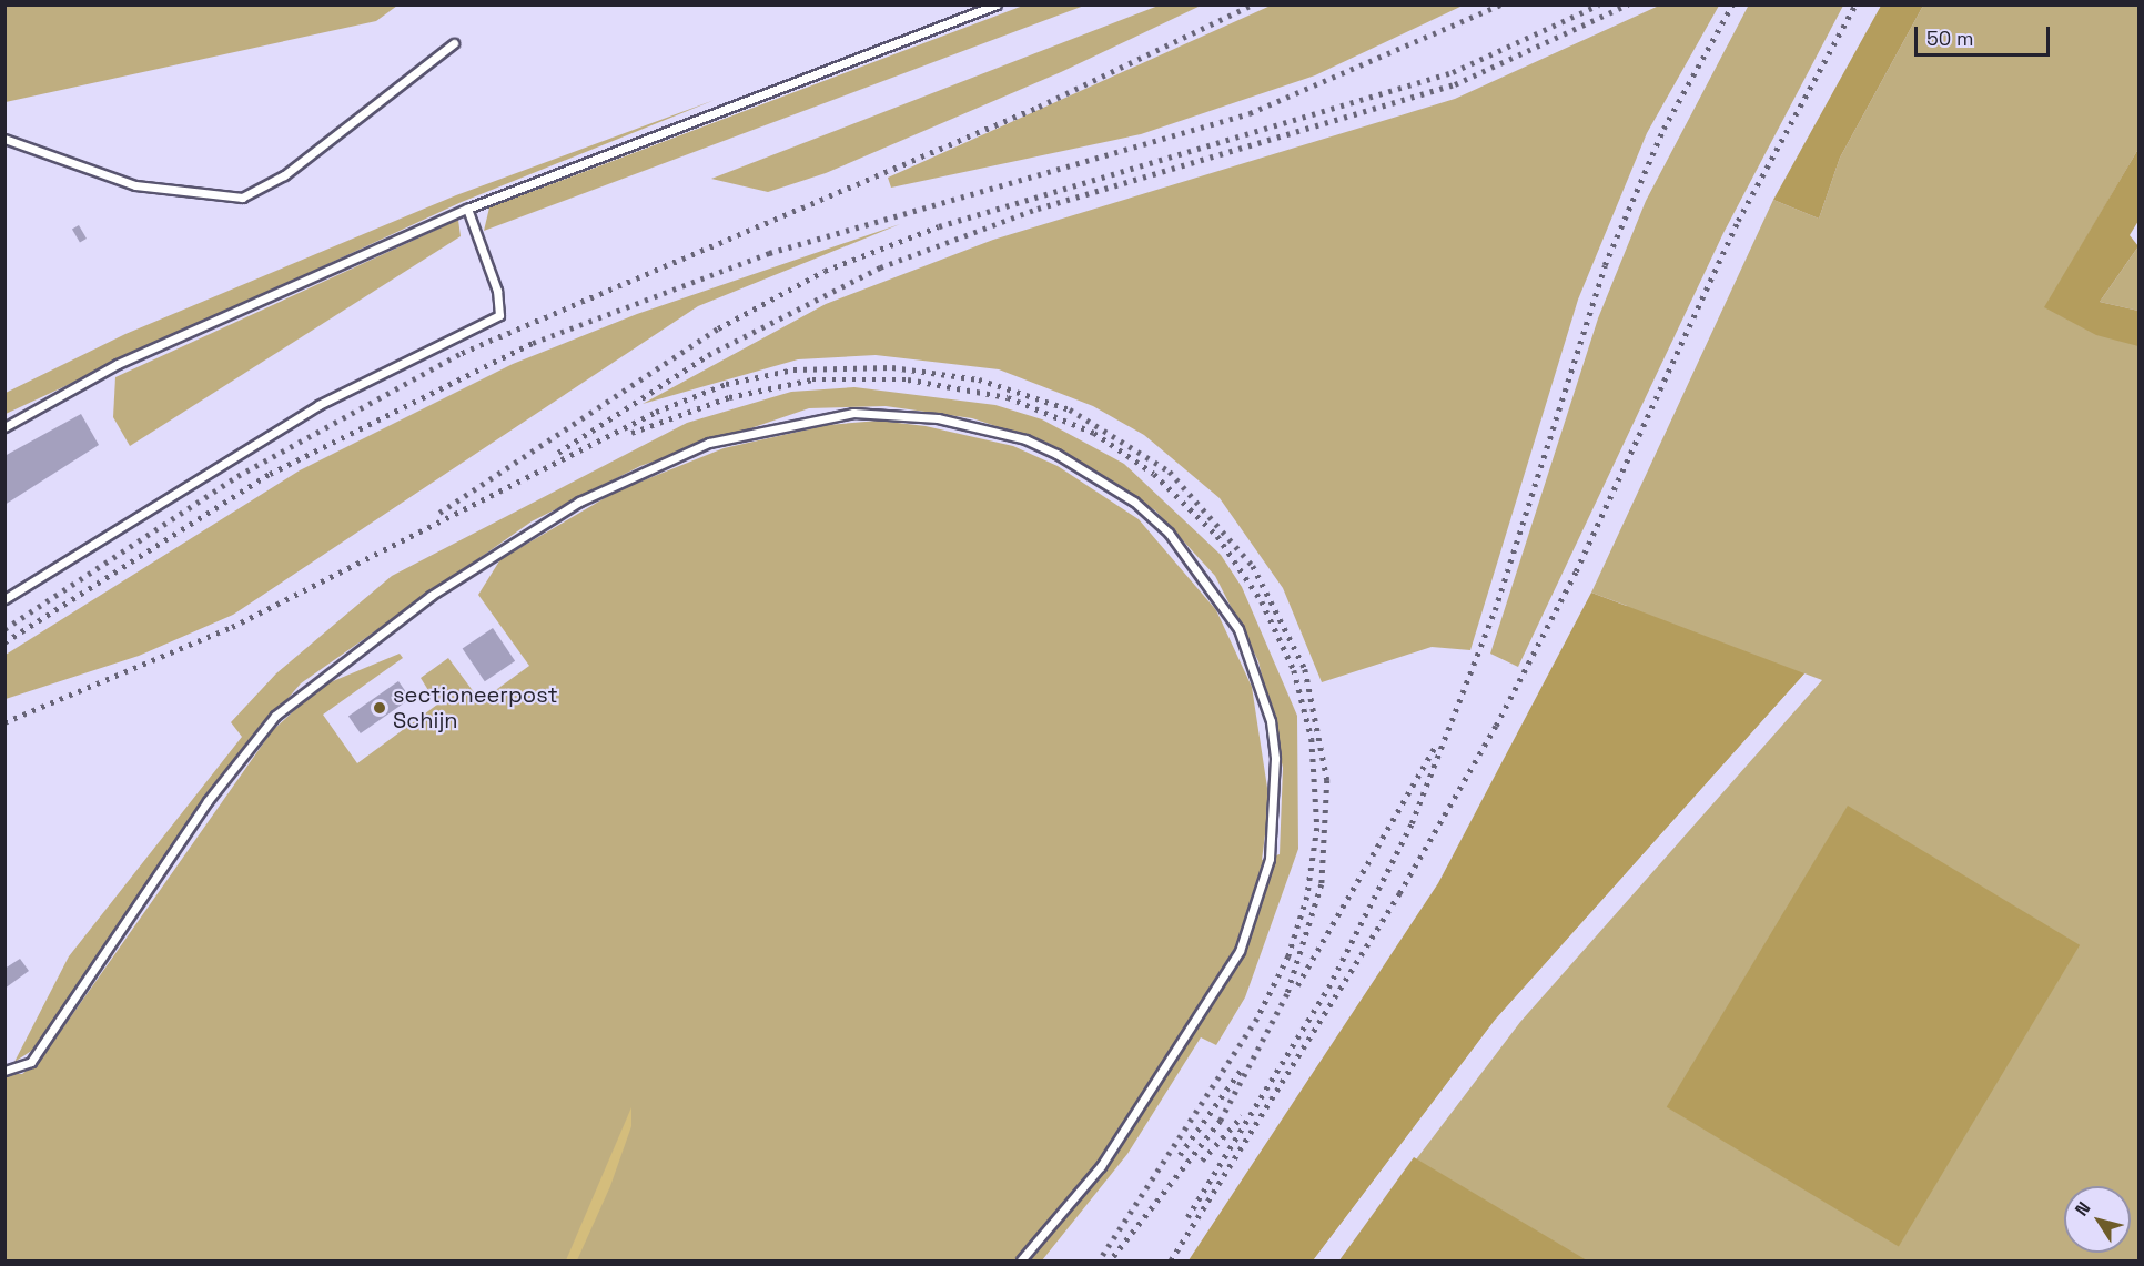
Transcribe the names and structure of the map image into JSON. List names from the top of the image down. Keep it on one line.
{"places":["sectioneerpost Schijn"],"scale_bar":"50 m","north":"top left"}
